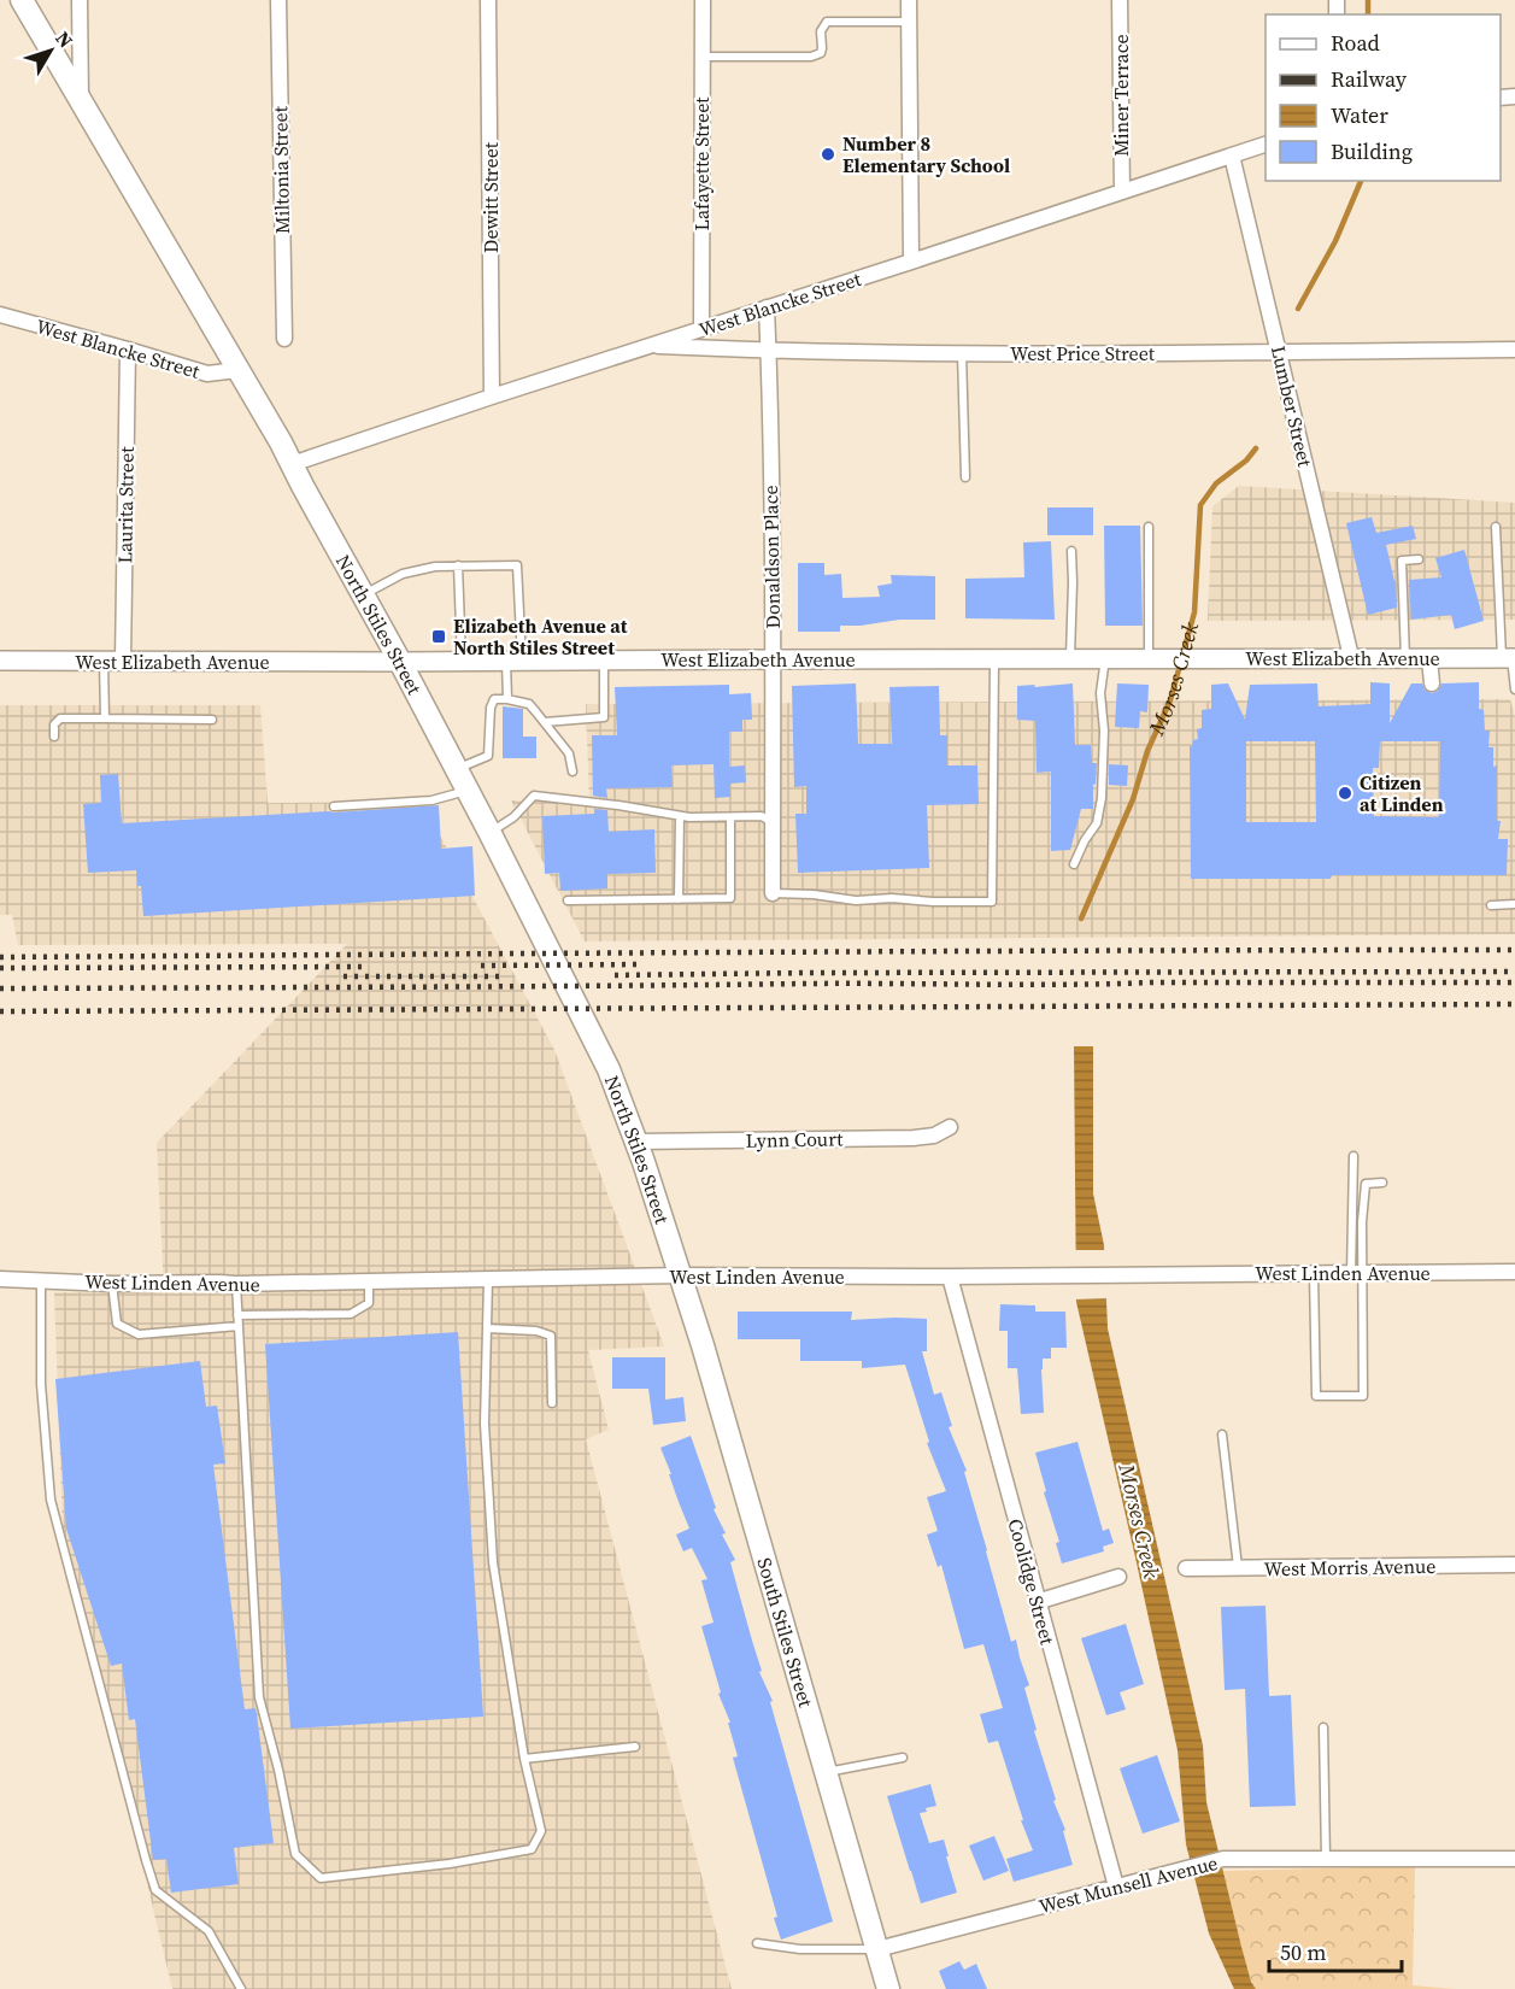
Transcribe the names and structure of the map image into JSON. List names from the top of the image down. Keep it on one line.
{"streets":{"main road":["North Stiles Street","South Stiles Street"],"street":["Miner Terrace","Lafayette Street","Miltonia Street","Dewitt Street","West Blancke Street","West Price Street","Lumber Street","Laurita Street","Donaldson Place","West Elizabeth Avenue","Lynn Court","West Linden Avenue","West Morris Avenue","Coolidge Street","West Munsell Avenue"]},"crossings":[["Miner Terrace","West Blancke Street"],["Lafayette Street","West Blancke Street"],["Dewitt Street","West Blancke Street"],["West Blancke Street","West Price Street"],["West Blancke Street","Lumber Street"],["West Blancke Street","Laurita Street"],["West Blancke Street","Donaldson Place"],["West Blancke Street","North Stiles Street"],["West Price Street","Lumber Street"],["West Price Street","Donaldson Place"],["Lumber Street","West Elizabeth Avenue"],["Laurita Street","West Elizabeth Avenue"],["Donaldson Place","West Elizabeth Avenue"],["North Stiles Street","West Elizabeth Avenue"],["North Stiles Street","Lynn Court"],["North Stiles Street","West Linden Avenue"],["North Stiles Street","South Stiles Street"],["West Linden Avenue","Coolidge Street"],["West Linden Avenue","South Stiles Street"],["Coolidge Street","West Munsell Avenue"],["South Stiles Street","West Munsell Avenue"]],"water":["Morses Creek"],"places":{"other":["Number 8 Elementary School","Citizen at Linden"],"transit":["Elizabeth Avenue at North Stiles Street"]},"legend":["Road","Railway","Water","Building"],"scale_bar":"50 m","north":"top right"}
